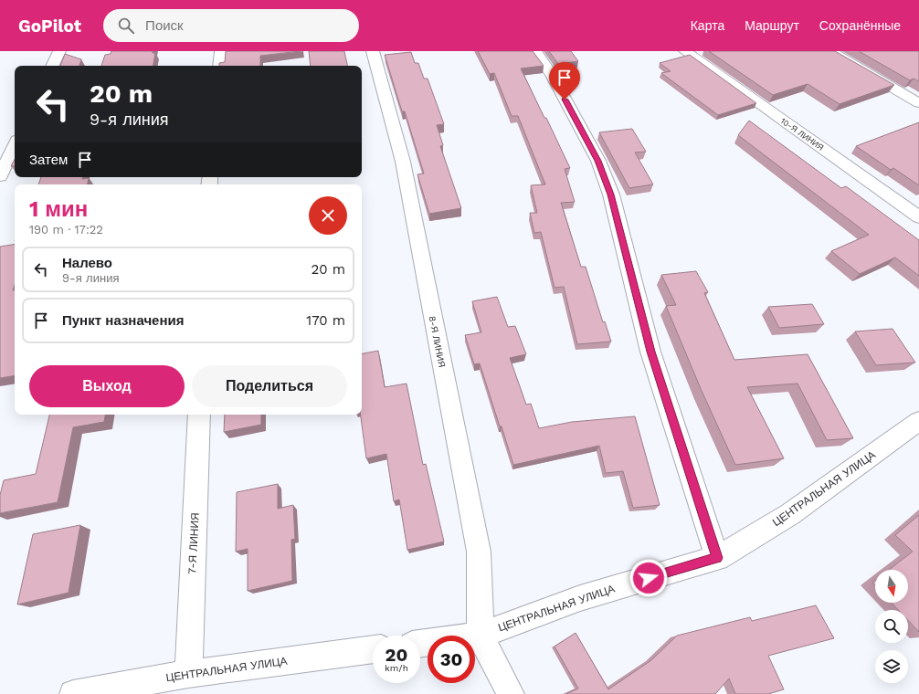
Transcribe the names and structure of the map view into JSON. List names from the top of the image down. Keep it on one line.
{"streets":{"street":["10-Я ЛИНИЯ","8-Я ЛИНИЯ","ЦЕНТРАЛЬНАЯ УЛИЦА","7-Я ЛИНИЯ"]},"crossings":[["8-Я ЛИНИЯ","ЦЕНТРАЛЬНАЯ УЛИЦА"],["ЦЕНТРАЛЬНАЯ УЛИЦА","7-Я ЛИНИЯ"]],"north":"bottom","page":{"header":"GoPilot","search":"Поиск","nav":["Карта","Маршрут","Сохранённые"],"turn":["20 m","9-я линия"],"then":"Затем","heading":["1 мин","190 m · 17:22"],"list":[{"name":"Налево","note":"9-я линия","value":"20 m"},{"name":"Пункт назначения","value":"170 m"}],"buttons":["Выход","Поделиться"],"speed":"20 km/h","limit":"30"}}
